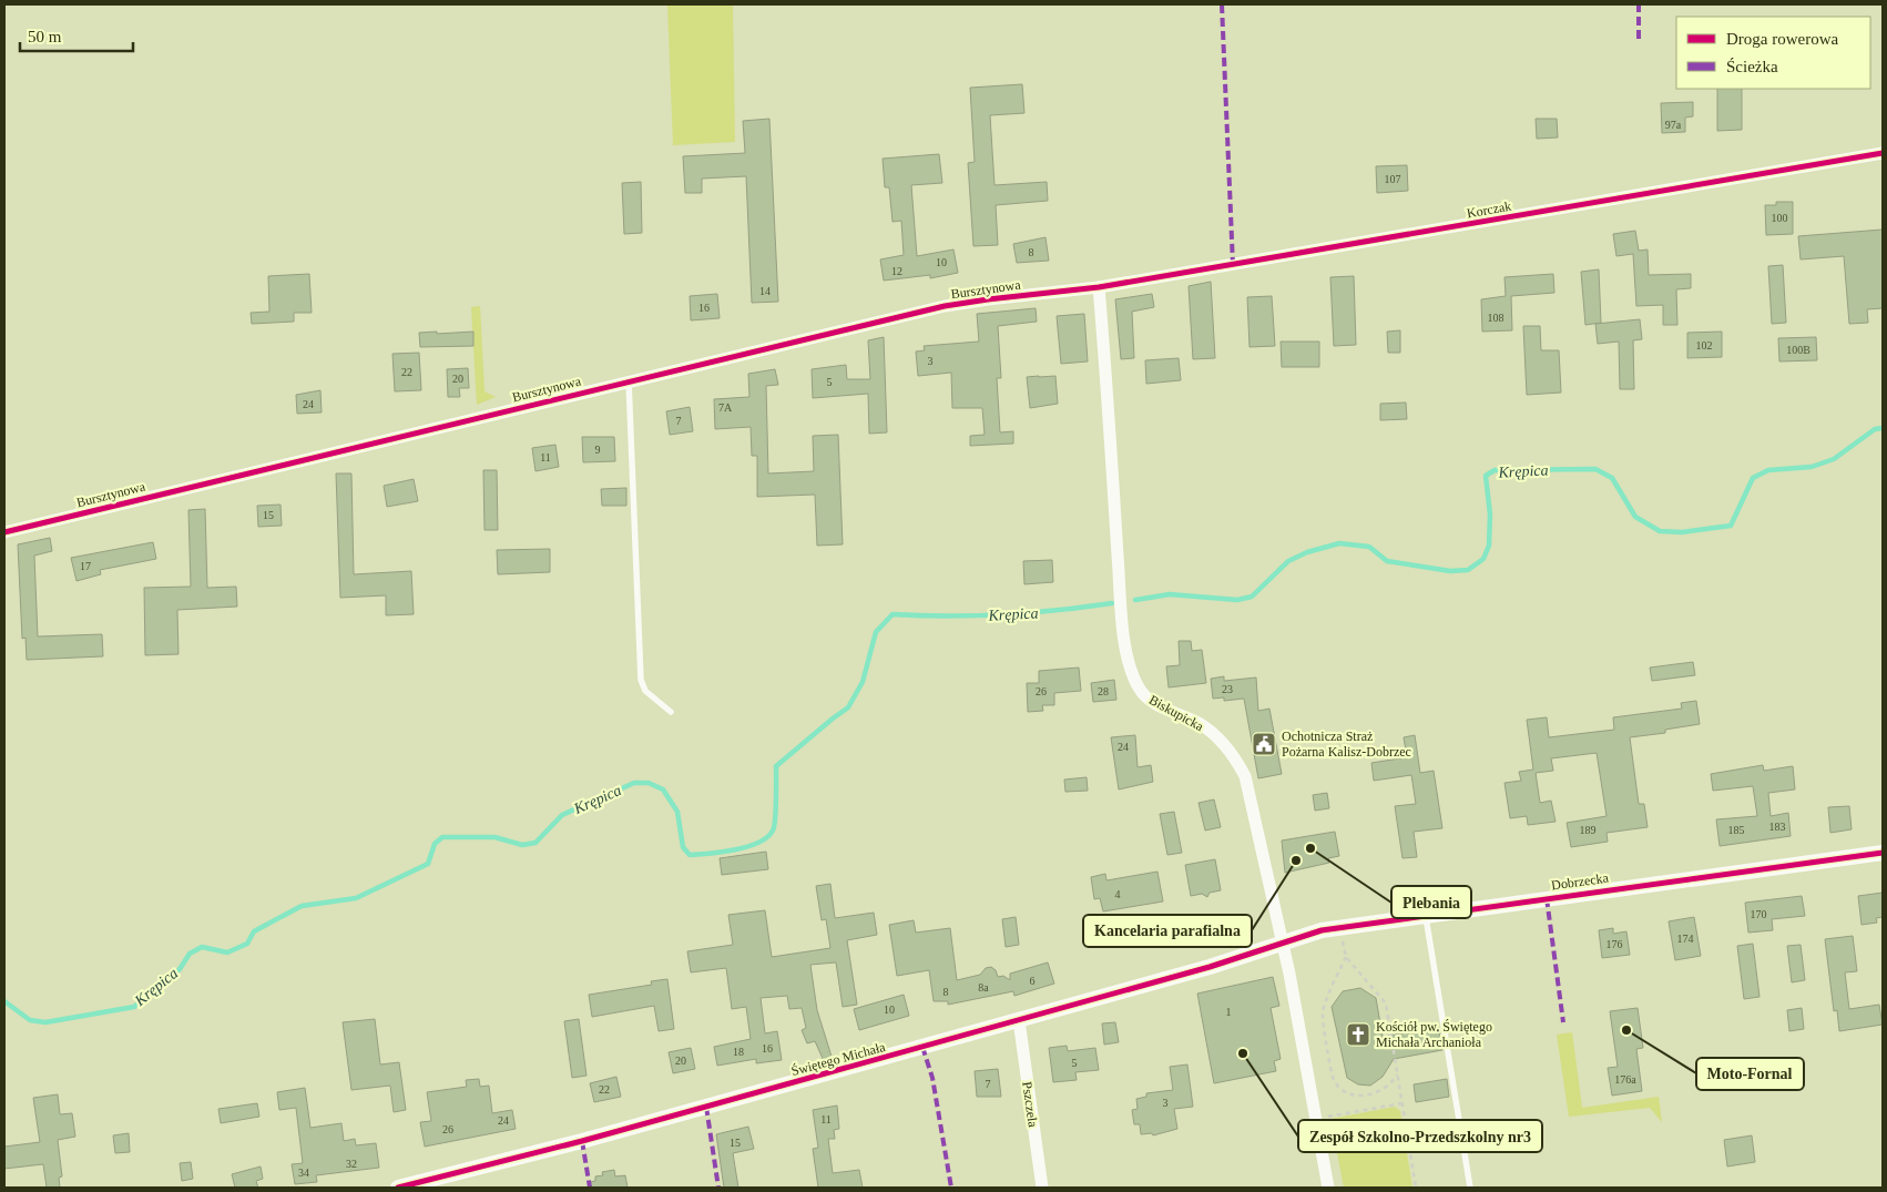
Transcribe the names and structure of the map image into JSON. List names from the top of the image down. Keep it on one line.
{"streets":{"street":["Korczak","Bursztynowa","Biskupicka","Dobrzecka","Świętego Michała","Pszczela"]},"crossings":[["Korczak","Bursztynowa"],["Korczak","Biskupicka"],["Bursztynowa","Biskupicka"],["Biskupicka","Dobrzecka"],["Biskupicka","Świętego Michała"],["Dobrzecka","Świętego Michała"],["Świętego Michała","Pszczela"]],"water":["Krępica"],"places":{"public building":["Ochotnicza Straż Pożarna Kalisz-Dobrzec"],"other":["Plebania","Kancelaria parafialna","Moto-Fornal","Zespół Szkolno-Przedszkolny nr3"],"church":["Kościół pw. Świętego Michała Archanioła"]},"house_numbers":["97a","107","100","8","10","12","14","16","108","102","100B","3","22","20","5","24","7A","7","9","11","15","17","23","26","28","24","183","189","185","4","170","174","176","6","8a","8","10","1","16","18","20","5","176a","7","22","3","11","24","26","15","32","34"],"legend":["Droga rowerowa","Ścieżka"],"scale_bar":"50 m"}
